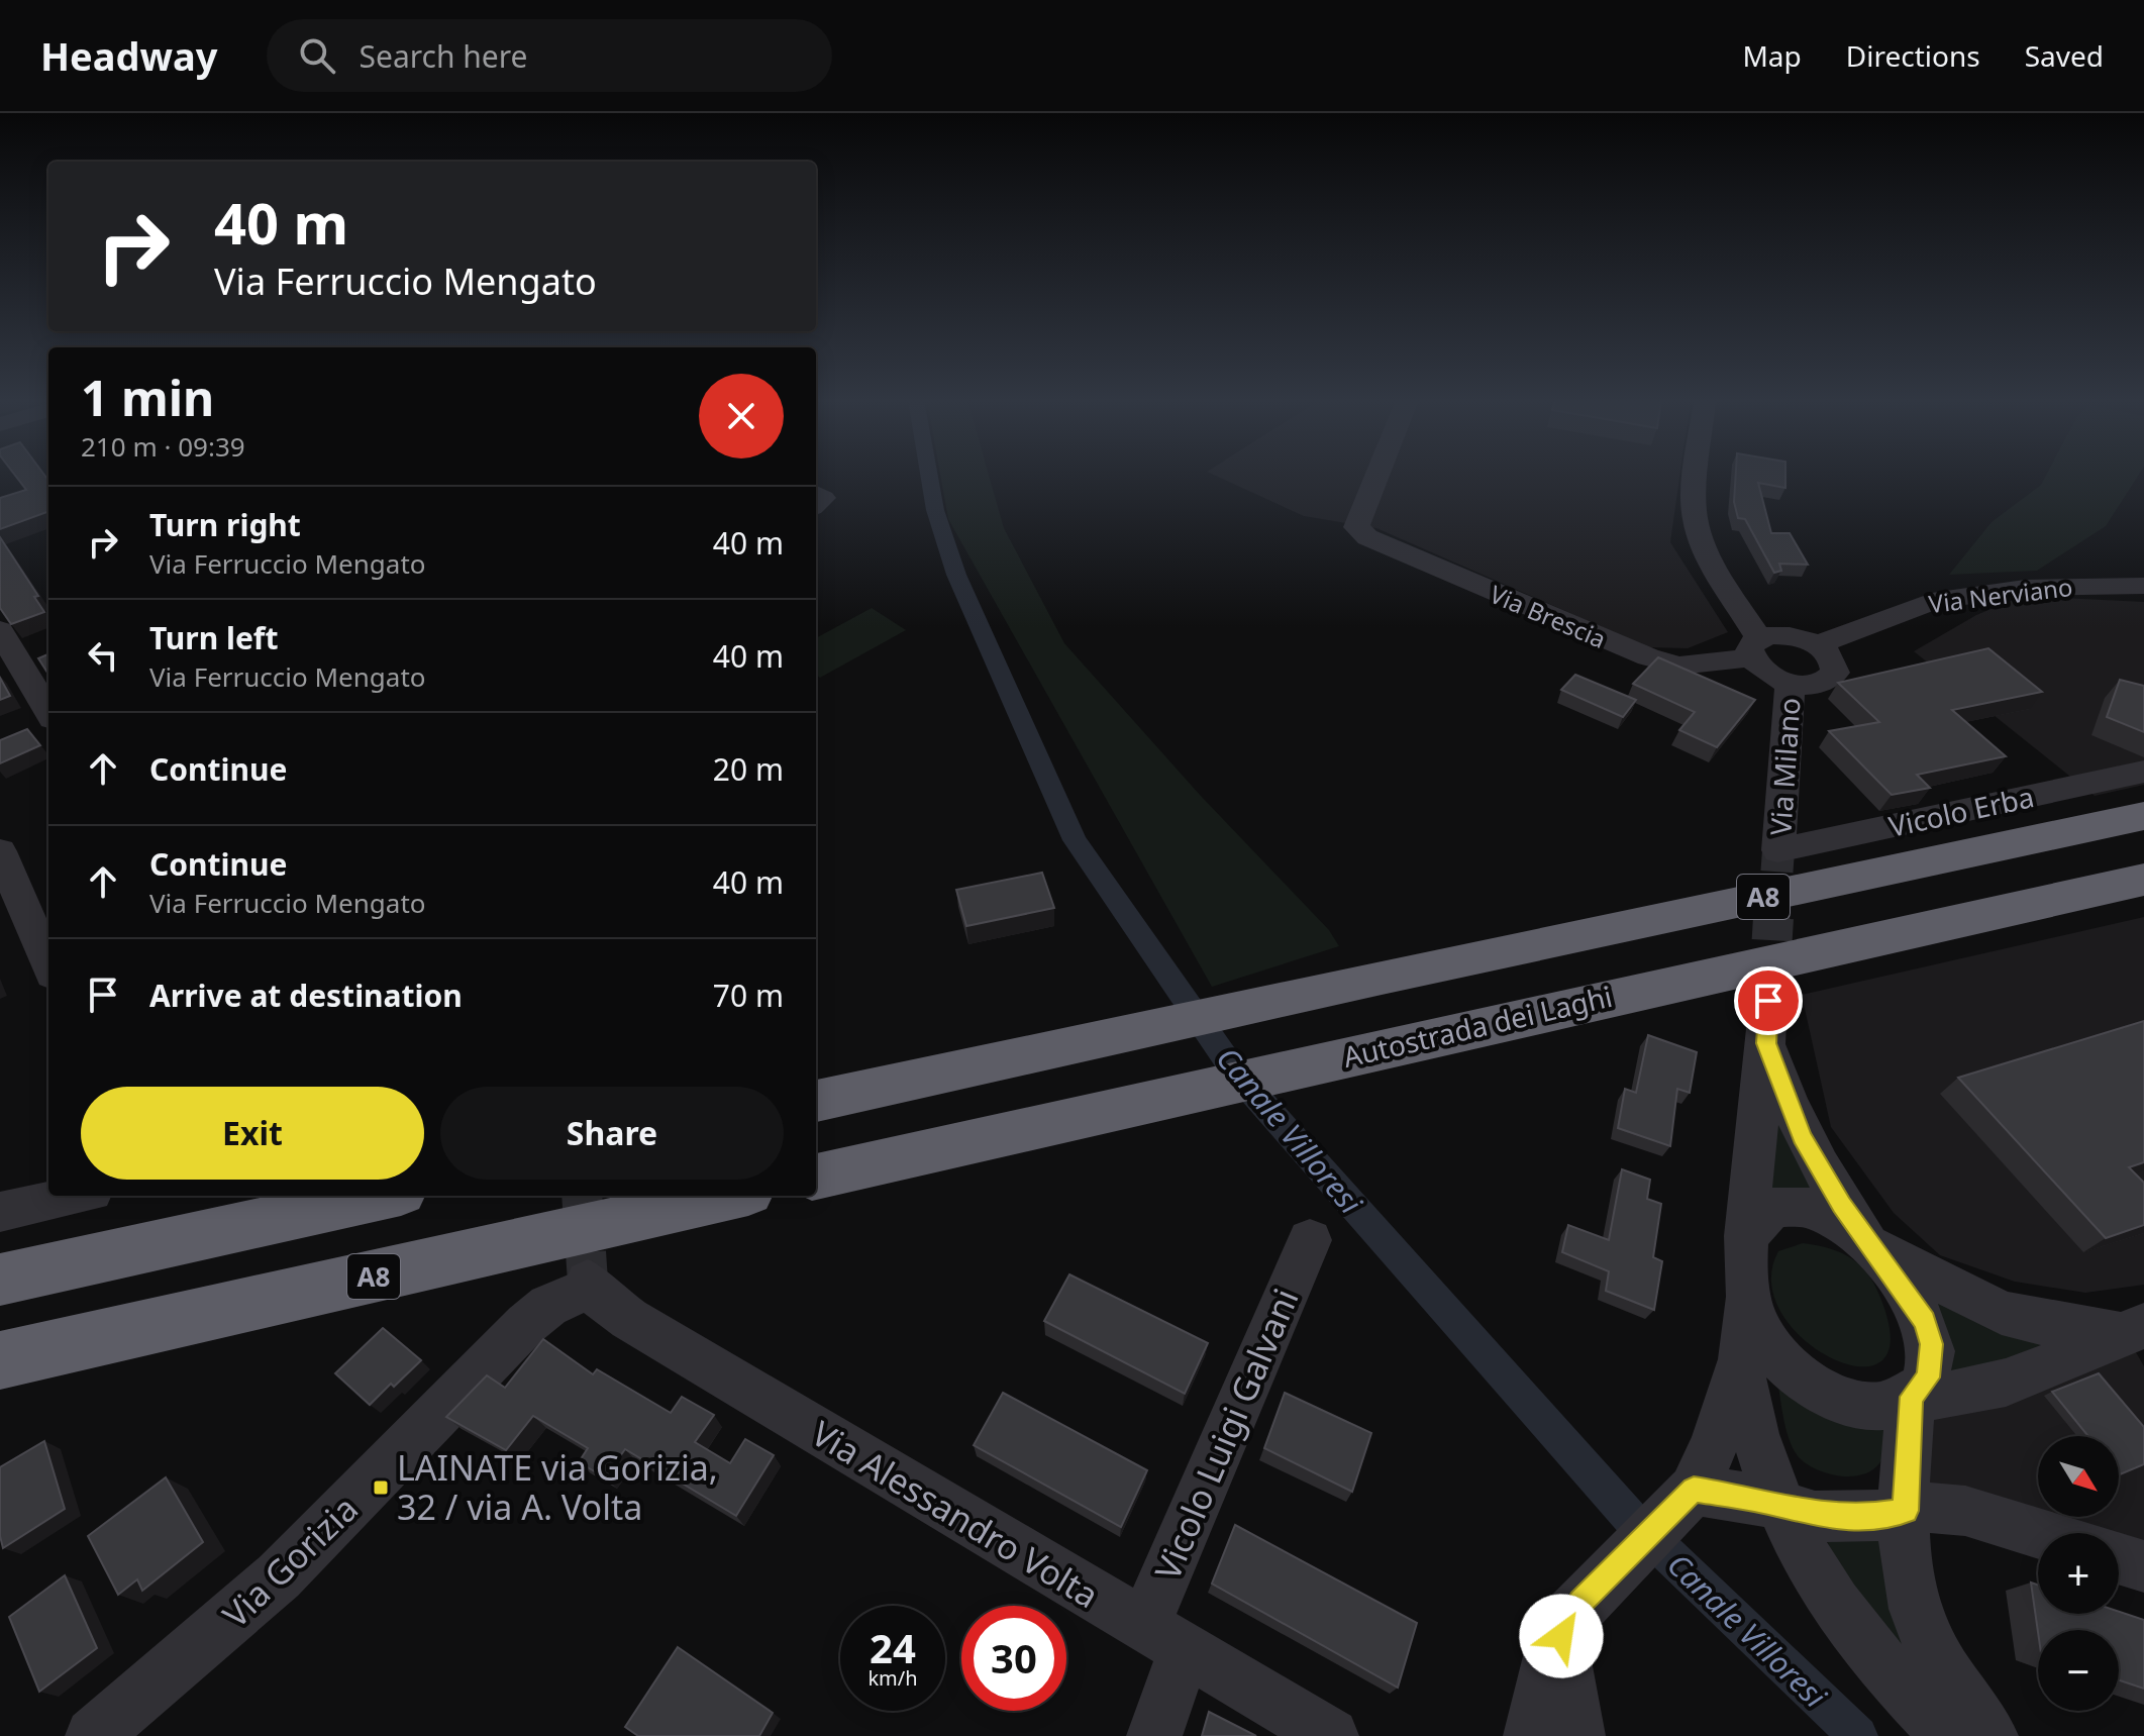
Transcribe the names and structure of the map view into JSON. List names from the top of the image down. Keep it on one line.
{"streets":{"highway":["A8","Autostrada dei Laghi"],"street":["Via Nerviano","Via Brescia","Via Milano","Vicolo Erba","Vicolo Luigi Galvani","Via Alessandro Volta","Via Gorizia"]},"crossings":[["Via Nerviano","Via Brescia"],["Via Milano","Vicolo Erba"],["Vicolo Luigi Galvani","Via Alessandro Volta"],["Via Alessandro Volta","Via Gorizia"]],"water":["Canale Villoresi"],"places":{"transit":["LAINATE via Gorizia, 32 / via A. Volta"]},"north":"bottom right","page":{"header":"Headway","search":"Search here","nav":["Map","Directions","Saved"],"turn":["40 m","Via Ferruccio Mengato"],"heading":["1 min","210 m · 09:39"],"list":[{"name":"Turn right","note":"Via Ferruccio Mengato","value":"40 m"},{"name":"Turn left","note":"Via Ferruccio Mengato","value":"40 m"},{"name":"Continue","value":"20 m"},{"name":"Continue","note":"Via Ferruccio Mengato","value":"40 m"},{"name":"Arrive at destination","value":"70 m"}],"buttons":["Exit","Share"],"map_buttons":["+","−"],"speed":"24 km/h","limit":"30"}}
